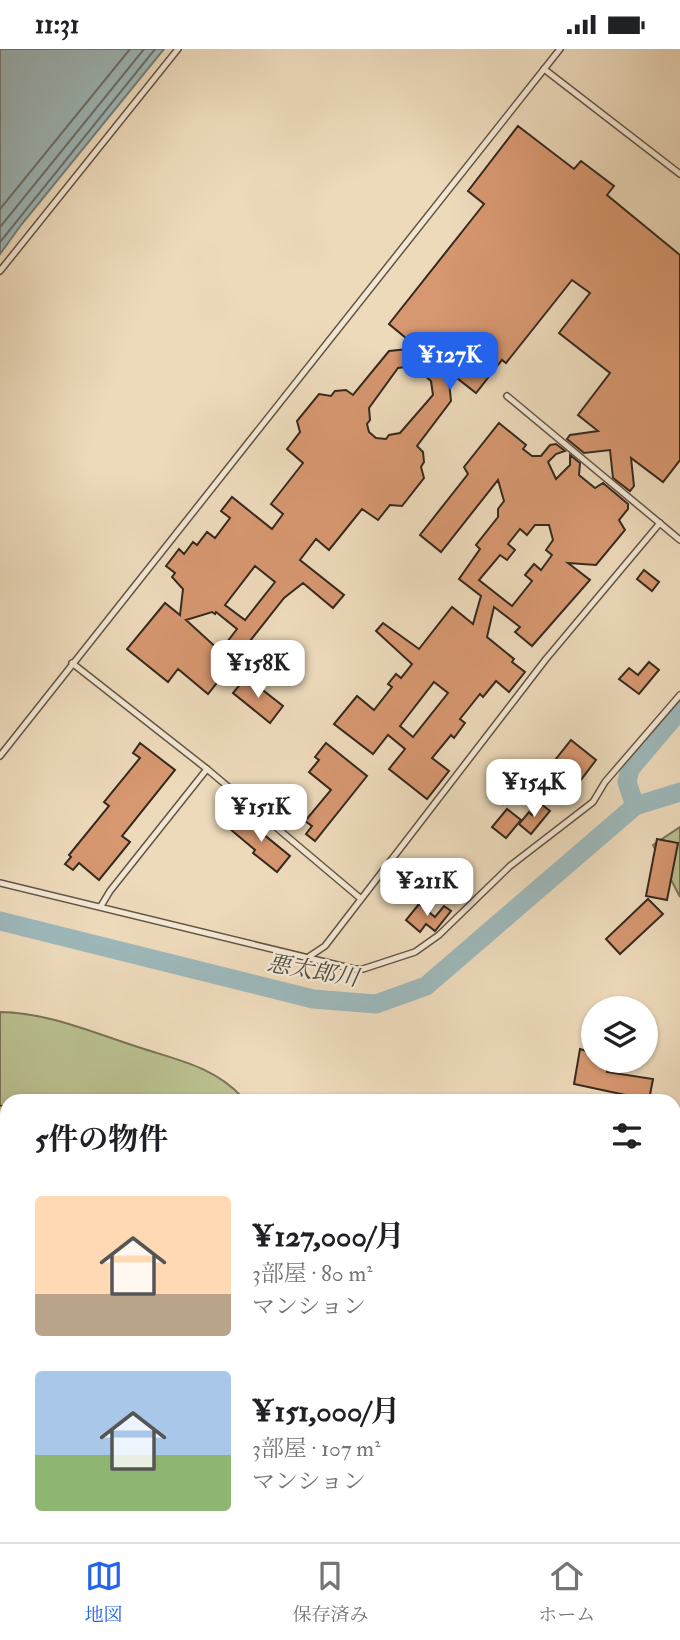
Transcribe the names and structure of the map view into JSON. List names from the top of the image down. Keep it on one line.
{"water":["悪太郎川"],"page":{"status":"11:31","price":["¥127K","¥158K","¥154K","¥151K","¥211K"],"heading":"5件の物件","list":[{"name":"¥127,000/月","note":"3部屋 · 80 m² · マンション"},{"name":"¥151,000/月","note":"3部屋 · 107 m² · マンション"}],"tabs":["地図","保存済み","ホーム"]}}
